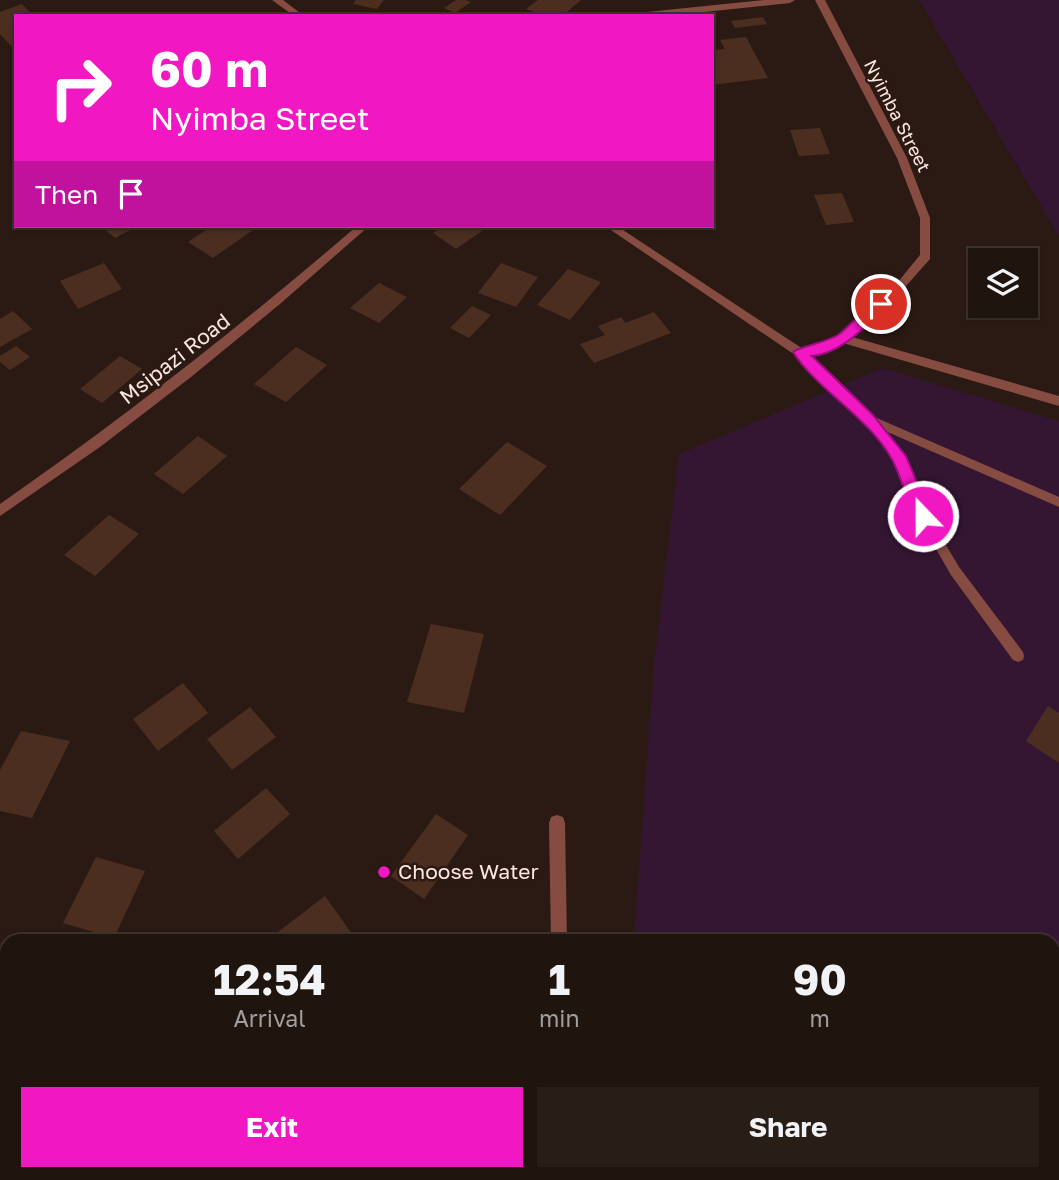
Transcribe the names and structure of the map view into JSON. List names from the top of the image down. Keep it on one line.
{"streets":{"street":["Nyimba Street","Msipazi Road"]},"places":["Choose Water"],"page":{"turn":["60 m","Nyimba Street"],"then":"Then","eta":["12:54","Arrival","1","min","90","m"],"buttons":["Exit","Share"]}}
